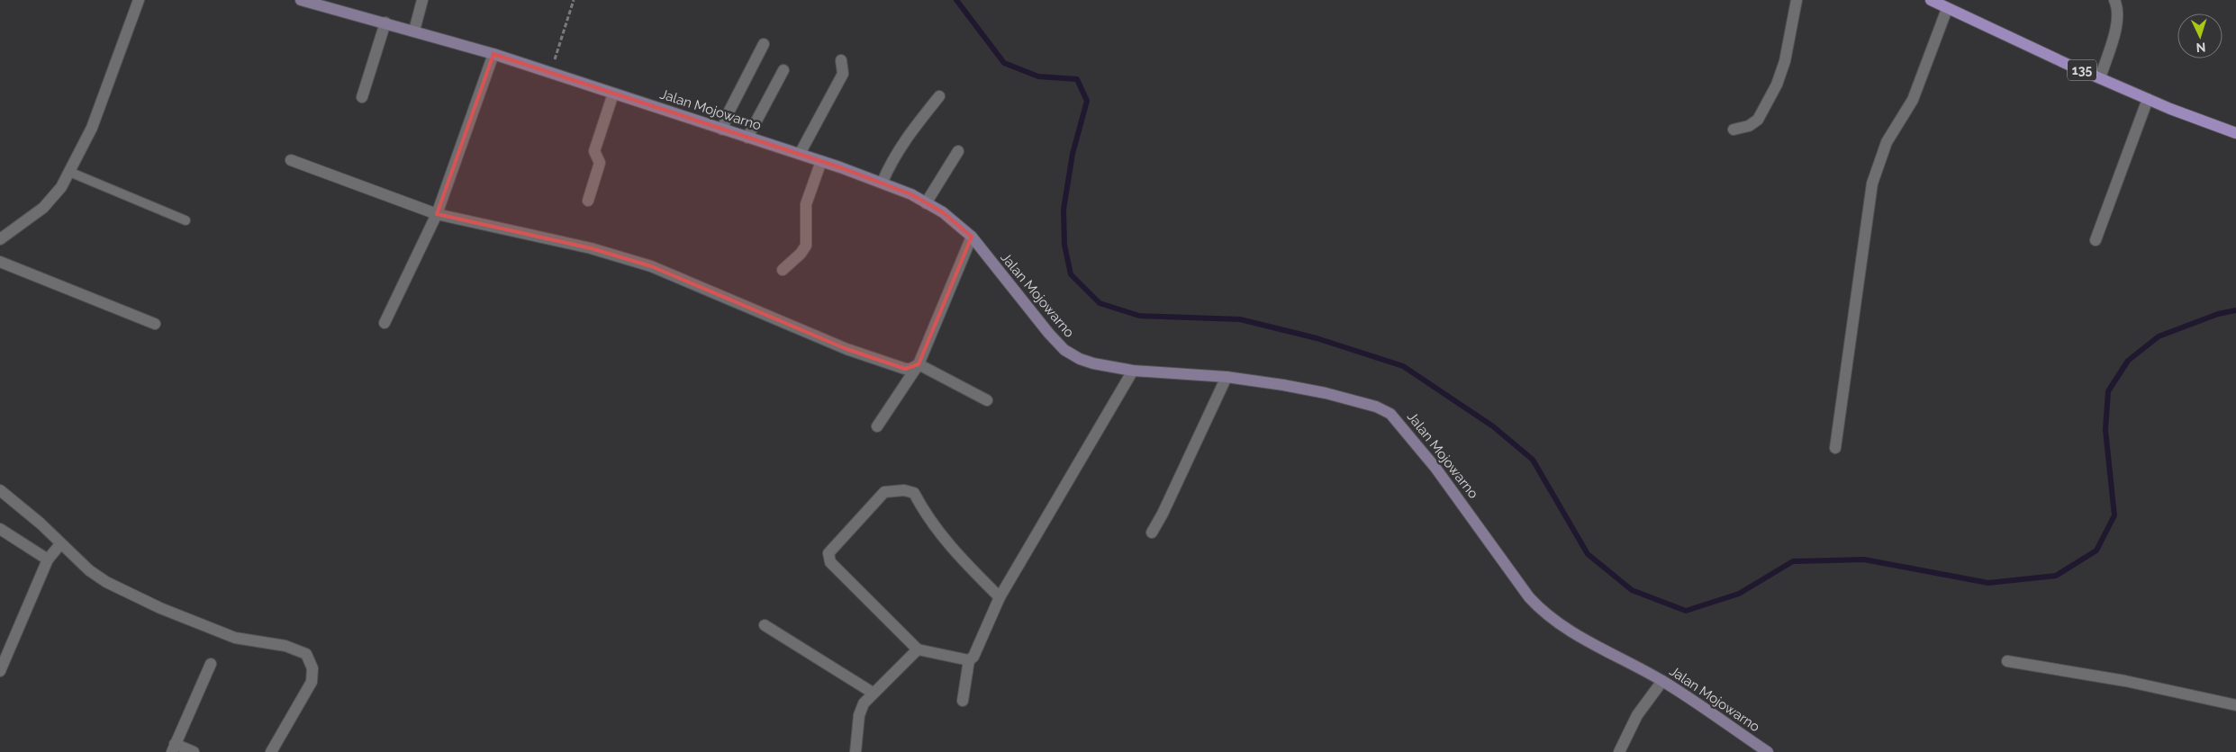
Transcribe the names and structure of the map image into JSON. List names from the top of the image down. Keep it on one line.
{"streets":{"main road":["135"],"street":["Jalan Mojowarno"]},"north":"bottom"}
